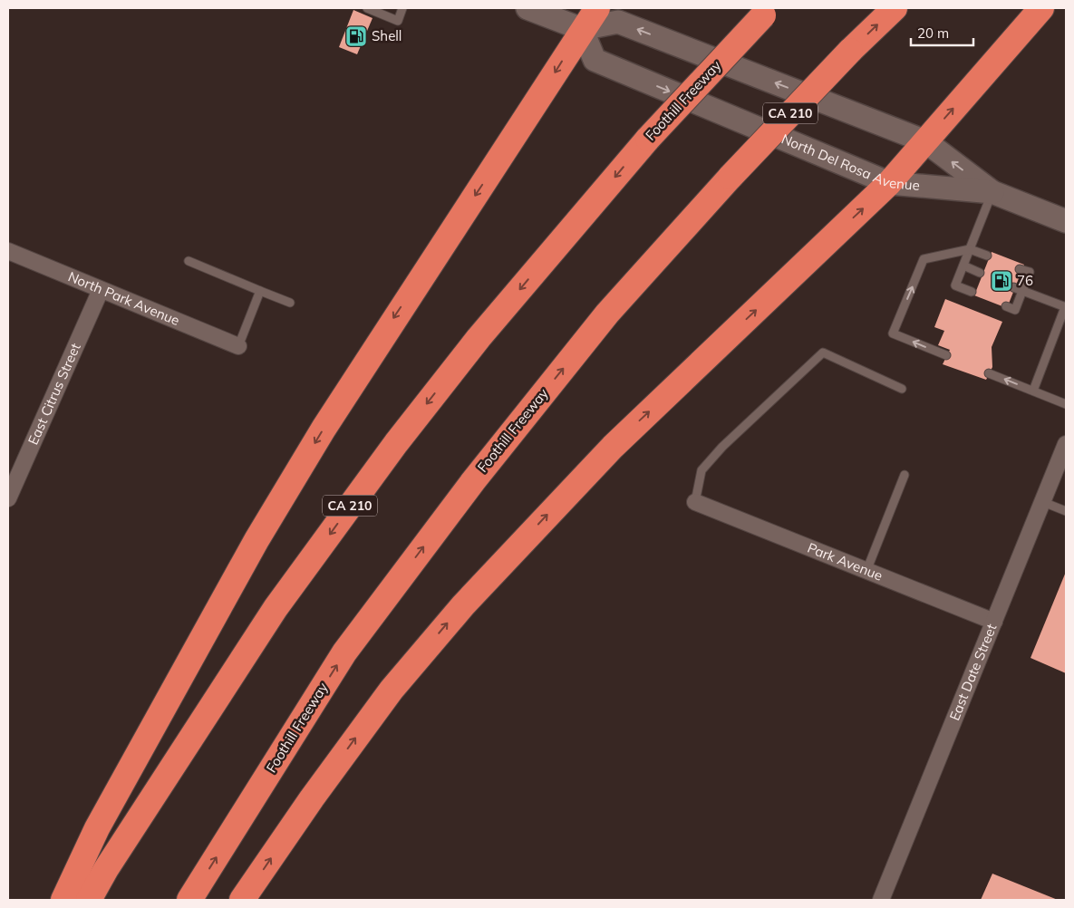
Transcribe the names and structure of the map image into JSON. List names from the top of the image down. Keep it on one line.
{"streets":{"highway":["Foothill Freeway","CA 210"],"main road":["North Del Rosa Avenue"],"street":["North Park Avenue","East Citrus Street","Park Avenue","East Date Street"]},"crossings":[["North Park Avenue","East Citrus Street"],["Park Avenue","East Date Street"]],"places":{"fuel station":["Shell","76"]},"scale_bar":"20 m"}
